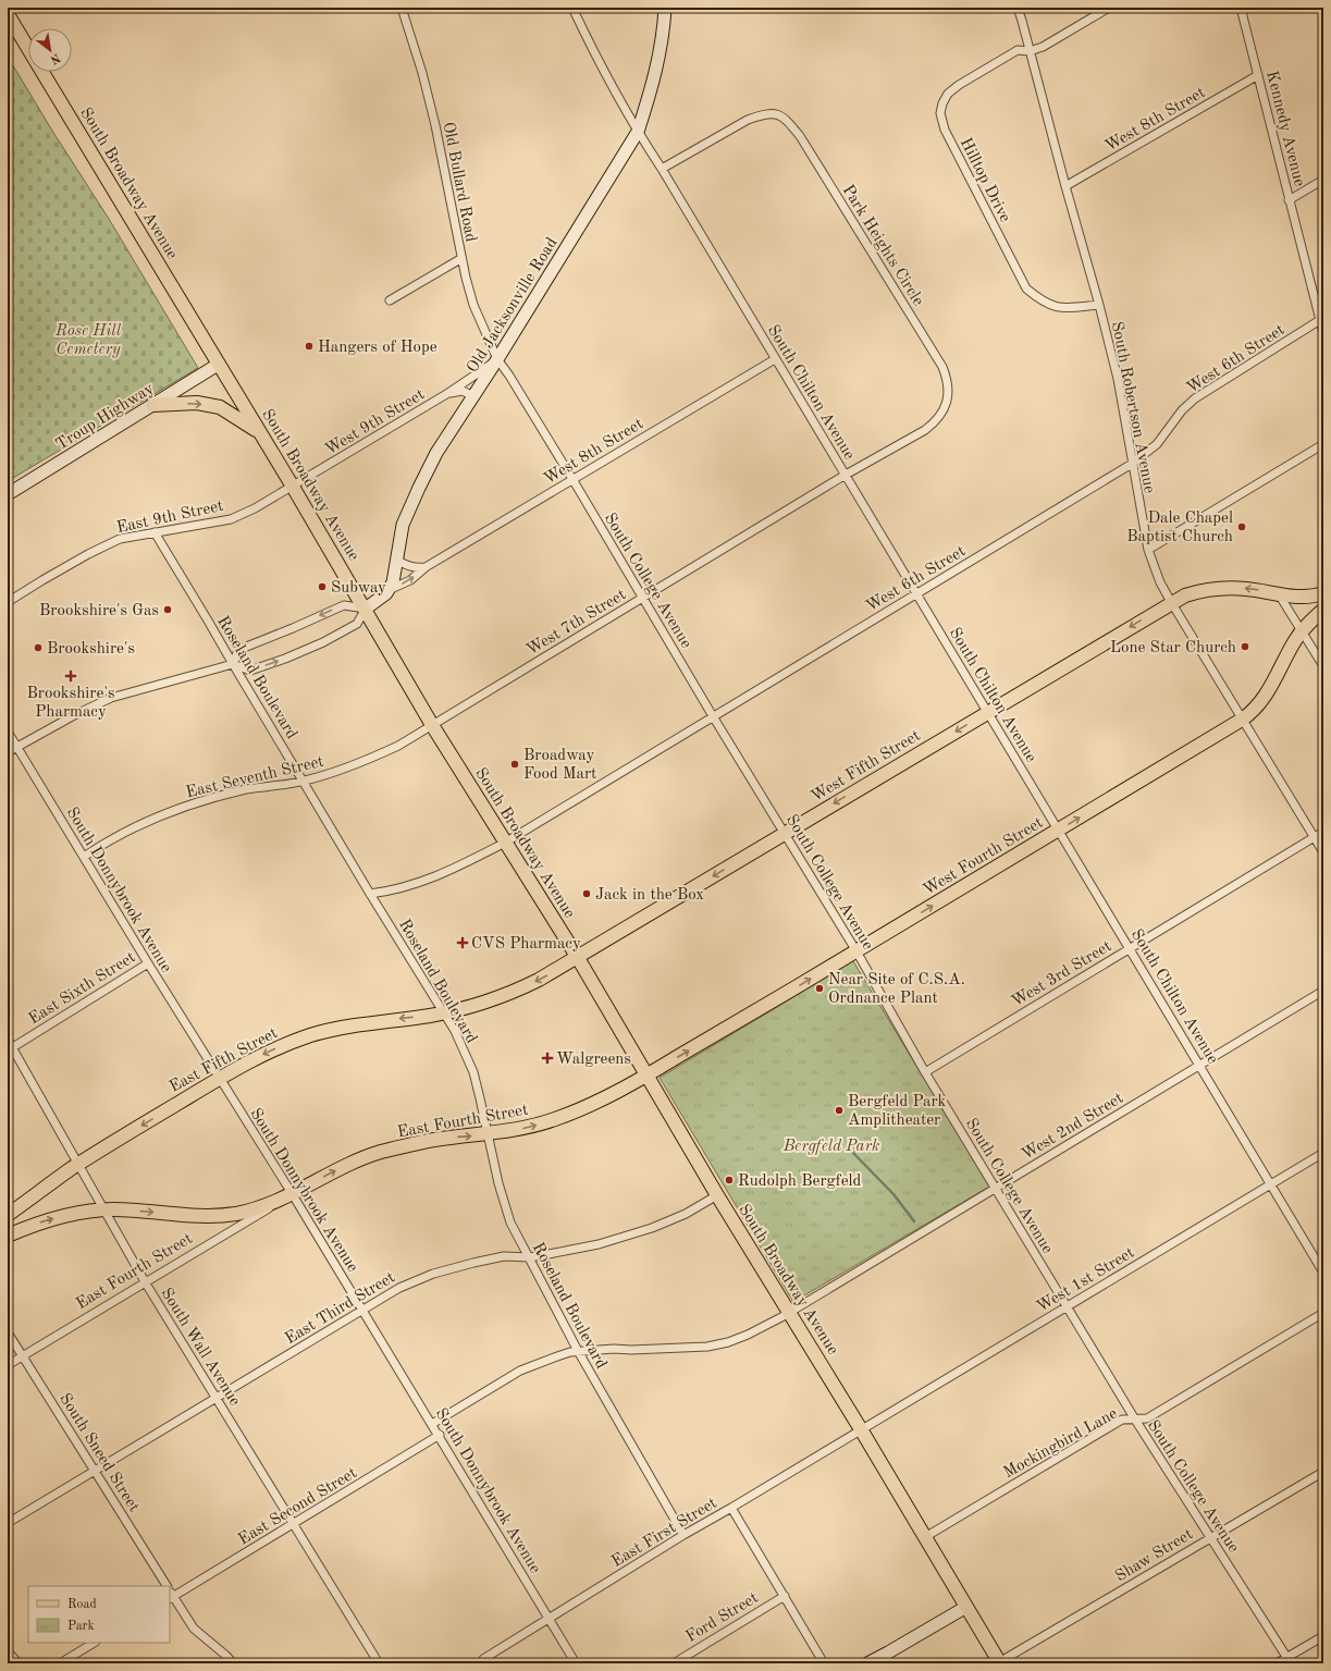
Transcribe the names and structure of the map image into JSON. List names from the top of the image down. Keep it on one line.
{"streets":{"main road":["South Broadway Avenue","Old Jacksonville Road","Troup Highway","West Fifth Street","West Fourth Street","East Fifth Street","East Fourth Street"],"street":["West 8th Street","Kennedy Avenue","Hilltop Drive","Old Bullard Road","Park Heights Circle","West 6th Street","South Chilton Avenue","South Robertson Avenue","West 9th Street","East 9th Street","South College Avenue","West 7th Street","Roseland Boulevard","East Seventh Street","South Donnybrook Avenue","West 3rd Street","East Sixth Street","West 2nd Street","West 1st Street","East Third Street","South Wall Avenue","Mockingbird Lane","South Sneed Street","East Second Street","East First Street","Shaw Street","Ford Street"]},"crossings":[["West 8th Street","Kennedy Avenue"],["West 8th Street","Old Jacksonville Road"],["West 8th Street","South Chilton Avenue"],["West 8th Street","South Robertson Avenue"],["West 8th Street","South College Avenue"],["Kennedy Avenue","West 6th Street"],["Hilltop Drive","South Robertson Avenue"],["Old Bullard Road","Old Jacksonville Road"],["Old Bullard Road","West 9th Street"],["Old Bullard Road","South College Avenue"],["South Broadway Avenue","West 6th Street"],["South Broadway Avenue","Troup Highway"],["South Broadway Avenue","West 9th Street"],["South Broadway Avenue","East 9th Street"],["South Broadway Avenue","West 7th Street"],["South Broadway Avenue","West Fifth Street"],["South Broadway Avenue","East Seventh Street"],["South Broadway Avenue","West Fourth Street"],["South Broadway Avenue","East Fifth Street"],["South Broadway Avenue","East Fourth Street"],["South Broadway Avenue","West 2nd Street"],["South Broadway Avenue","West 1st Street"],["South Broadway Avenue","East Third Street"],["South Broadway Avenue","Mockingbird Lane"],["South Broadway Avenue","East First Street"],["South Broadway Avenue","Shaw Street"],["Park Heights Circle","South Chilton Avenue"],["Park Heights Circle","West 7th Street"],["Old Jacksonville Road","South Chilton Avenue"],["Old Jacksonville Road","West 9th Street"],["Old Jacksonville Road","South College Avenue"],["West 6th Street","South Chilton Avenue"],["West 6th Street","South Robertson Avenue"],["West 6th Street","South College Avenue"],["West 6th Street","Roseland Boulevard"],["South Chilton Avenue","West 7th Street"],["South Chilton Avenue","West Fifth Street"],["South Chilton Avenue","West Fourth Street"],["South Chilton Avenue","West 3rd Street"],["South Chilton Avenue","West 2nd Street"],["South Chilton Avenue","West 1st Street"],["South Robertson Avenue","West Fifth Street"],["South Robertson Avenue","West Fourth Street"],["South Robertson Avenue","West 3rd Street"],["West 9th Street","East 9th Street"],["West 9th Street","South College Avenue"],["East 9th Street","Roseland Boulevard"],["South College Avenue","West 7th Street"],["South College Avenue","West Fifth Street"],["South College Avenue","West Fourth Street"],["South College Avenue","West 3rd Street"],["South College Avenue","West 2nd Street"],["South College Avenue","West 1st Street"],["South College Avenue","Mockingbird Lane"],["South College Avenue","Shaw Street"],["West 7th Street","East Seventh Street"],["Roseland Boulevard","East Seventh Street"],["Roseland Boulevard","East Fifth Street"],["Roseland Boulevard","East Fourth Street"],["Roseland Boulevard","East Third Street"],["Roseland Boulevard","East First Street"],["West Fifth Street","East Fifth Street"],["East Seventh Street","South Donnybrook Avenue"],["West Fourth Street","East Fourth Street"],["South Donnybrook Avenue","East Sixth Street"],["South Donnybrook Avenue","East Fifth Street"],["South Donnybrook Avenue","East Fourth Street"],["South Donnybrook Avenue","East Third Street"],["South Donnybrook Avenue","East Second Street"],["South Donnybrook Avenue","East First Street"],["East Sixth Street","South Wall Avenue"],["East Fifth Street","South Wall Avenue"],["East Fourth Street","South Wall Avenue"],["East Fourth Street","South Sneed Street"],["West 1st Street","East First Street"],["East Third Street","South Wall Avenue"],["East Third Street","South Sneed Street"],["South Wall Avenue","East Second Street"],["South Sneed Street","East Second Street"]],"one_way":["West Fifth Street","West Fourth Street","East Fifth Street","East Fourth Street"],"parks":["Rose Hill Cemetery","Bergfeld Park"],"places":{"other":["Hangers of Hope","Dale Chapel Baptist Church","Subway","Brookshire's Gas","Lone Star Church","Brookshire's","Broadway Food Mart","Jack in the Box","Near Site of C.S.A. Ordnance Plant","Bergfeld Park Amplitheater","Rudolph Bergfeld"],"health":["Brookshire's Pharmacy","CVS Pharmacy","Walgreens"]},"legend":["Road","Park"],"north":"bottom right"}
